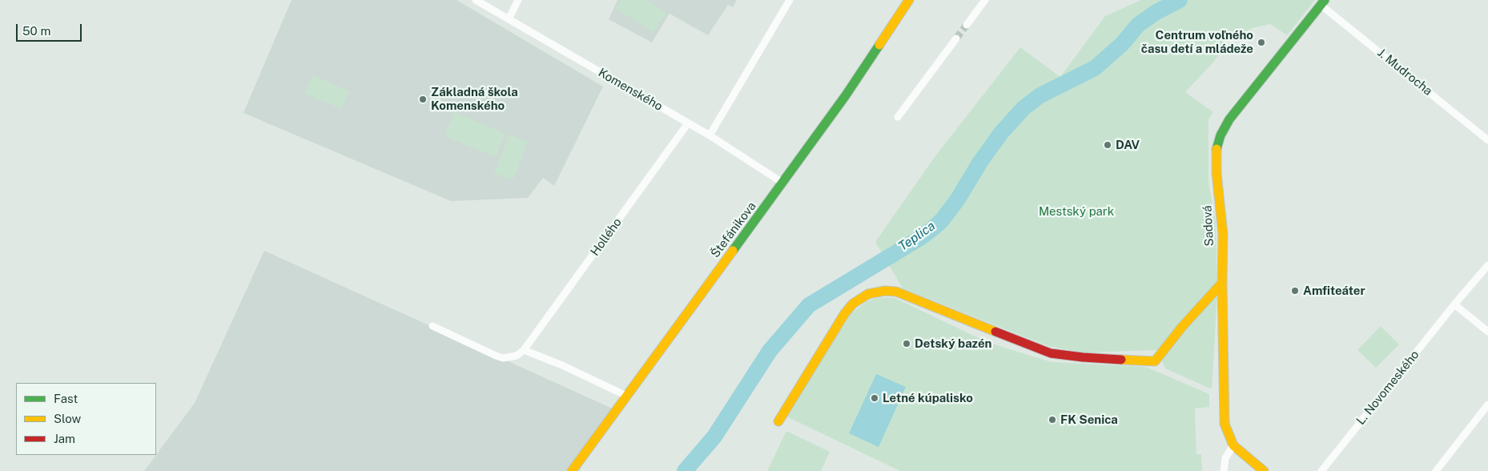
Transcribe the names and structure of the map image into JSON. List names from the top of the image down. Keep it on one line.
{"streets":{"street":["J. Mudrocha","Komenského","Sadová","Štefánikova","Hollého","L. Novomeského"]},"crossings":[["J. Mudrocha","Sadová"],["Komenského","Štefánikova"],["Komenského","Hollého"]],"water":["Teplica"],"parks":["Mestský park"],"places":["Centrum voľného času detí a mládeže","Základná škola Komenského","DAV","Amfiteáter","Detský bazén","Letné kúpalisko","FK Senica"],"legend":["Fast","Slow","Jam"],"scale_bar":"50 m"}
